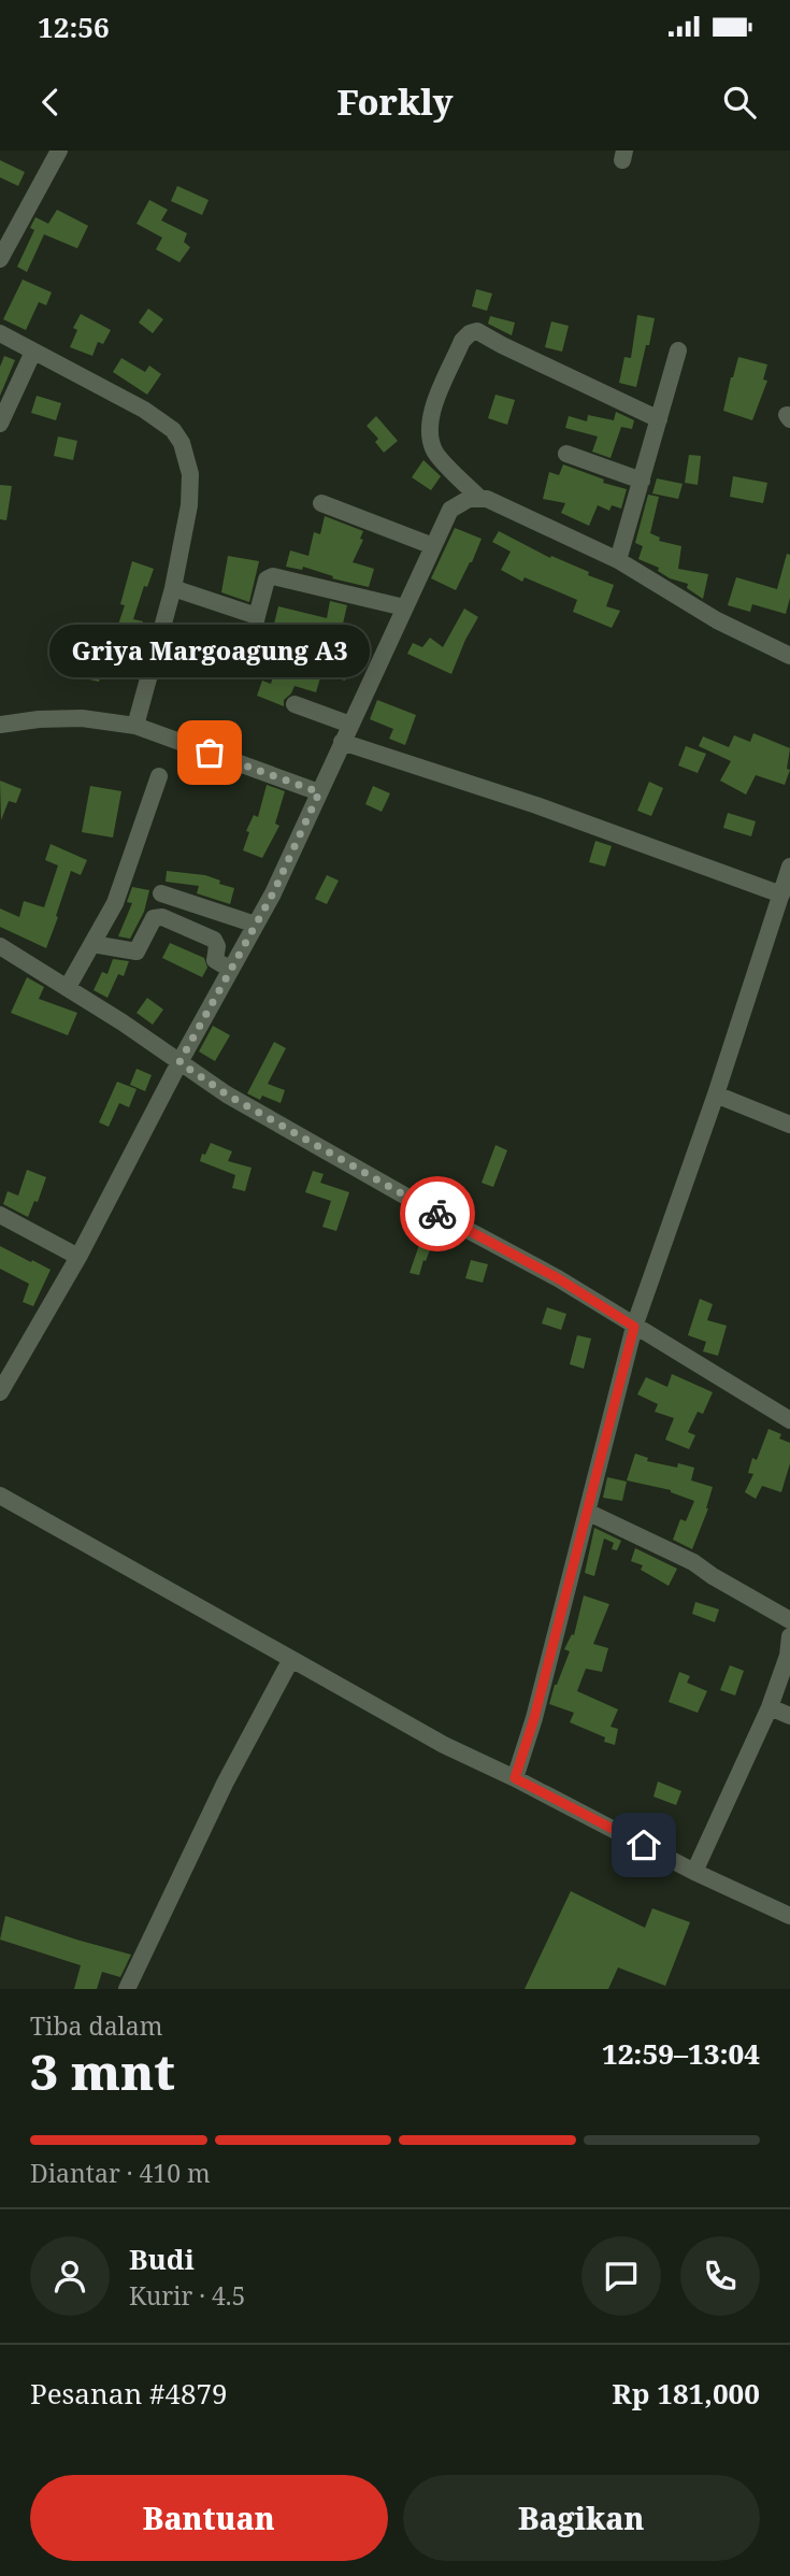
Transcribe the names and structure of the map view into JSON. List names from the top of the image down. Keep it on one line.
{"places":["Griya Margoagung A3"],"page":{"status":"12:56","header":"Forkly","bubble":"Griya Margoagung A3","heading":["3 mnt","Tiba dalam","12:59–13:04"],"panel":["Budi","Kurir · 4.5","Pesanan #4879","Rp 181,000"],"bar":"Diantar · 410 m","buttons":["Bantuan","Bagikan"]}}
